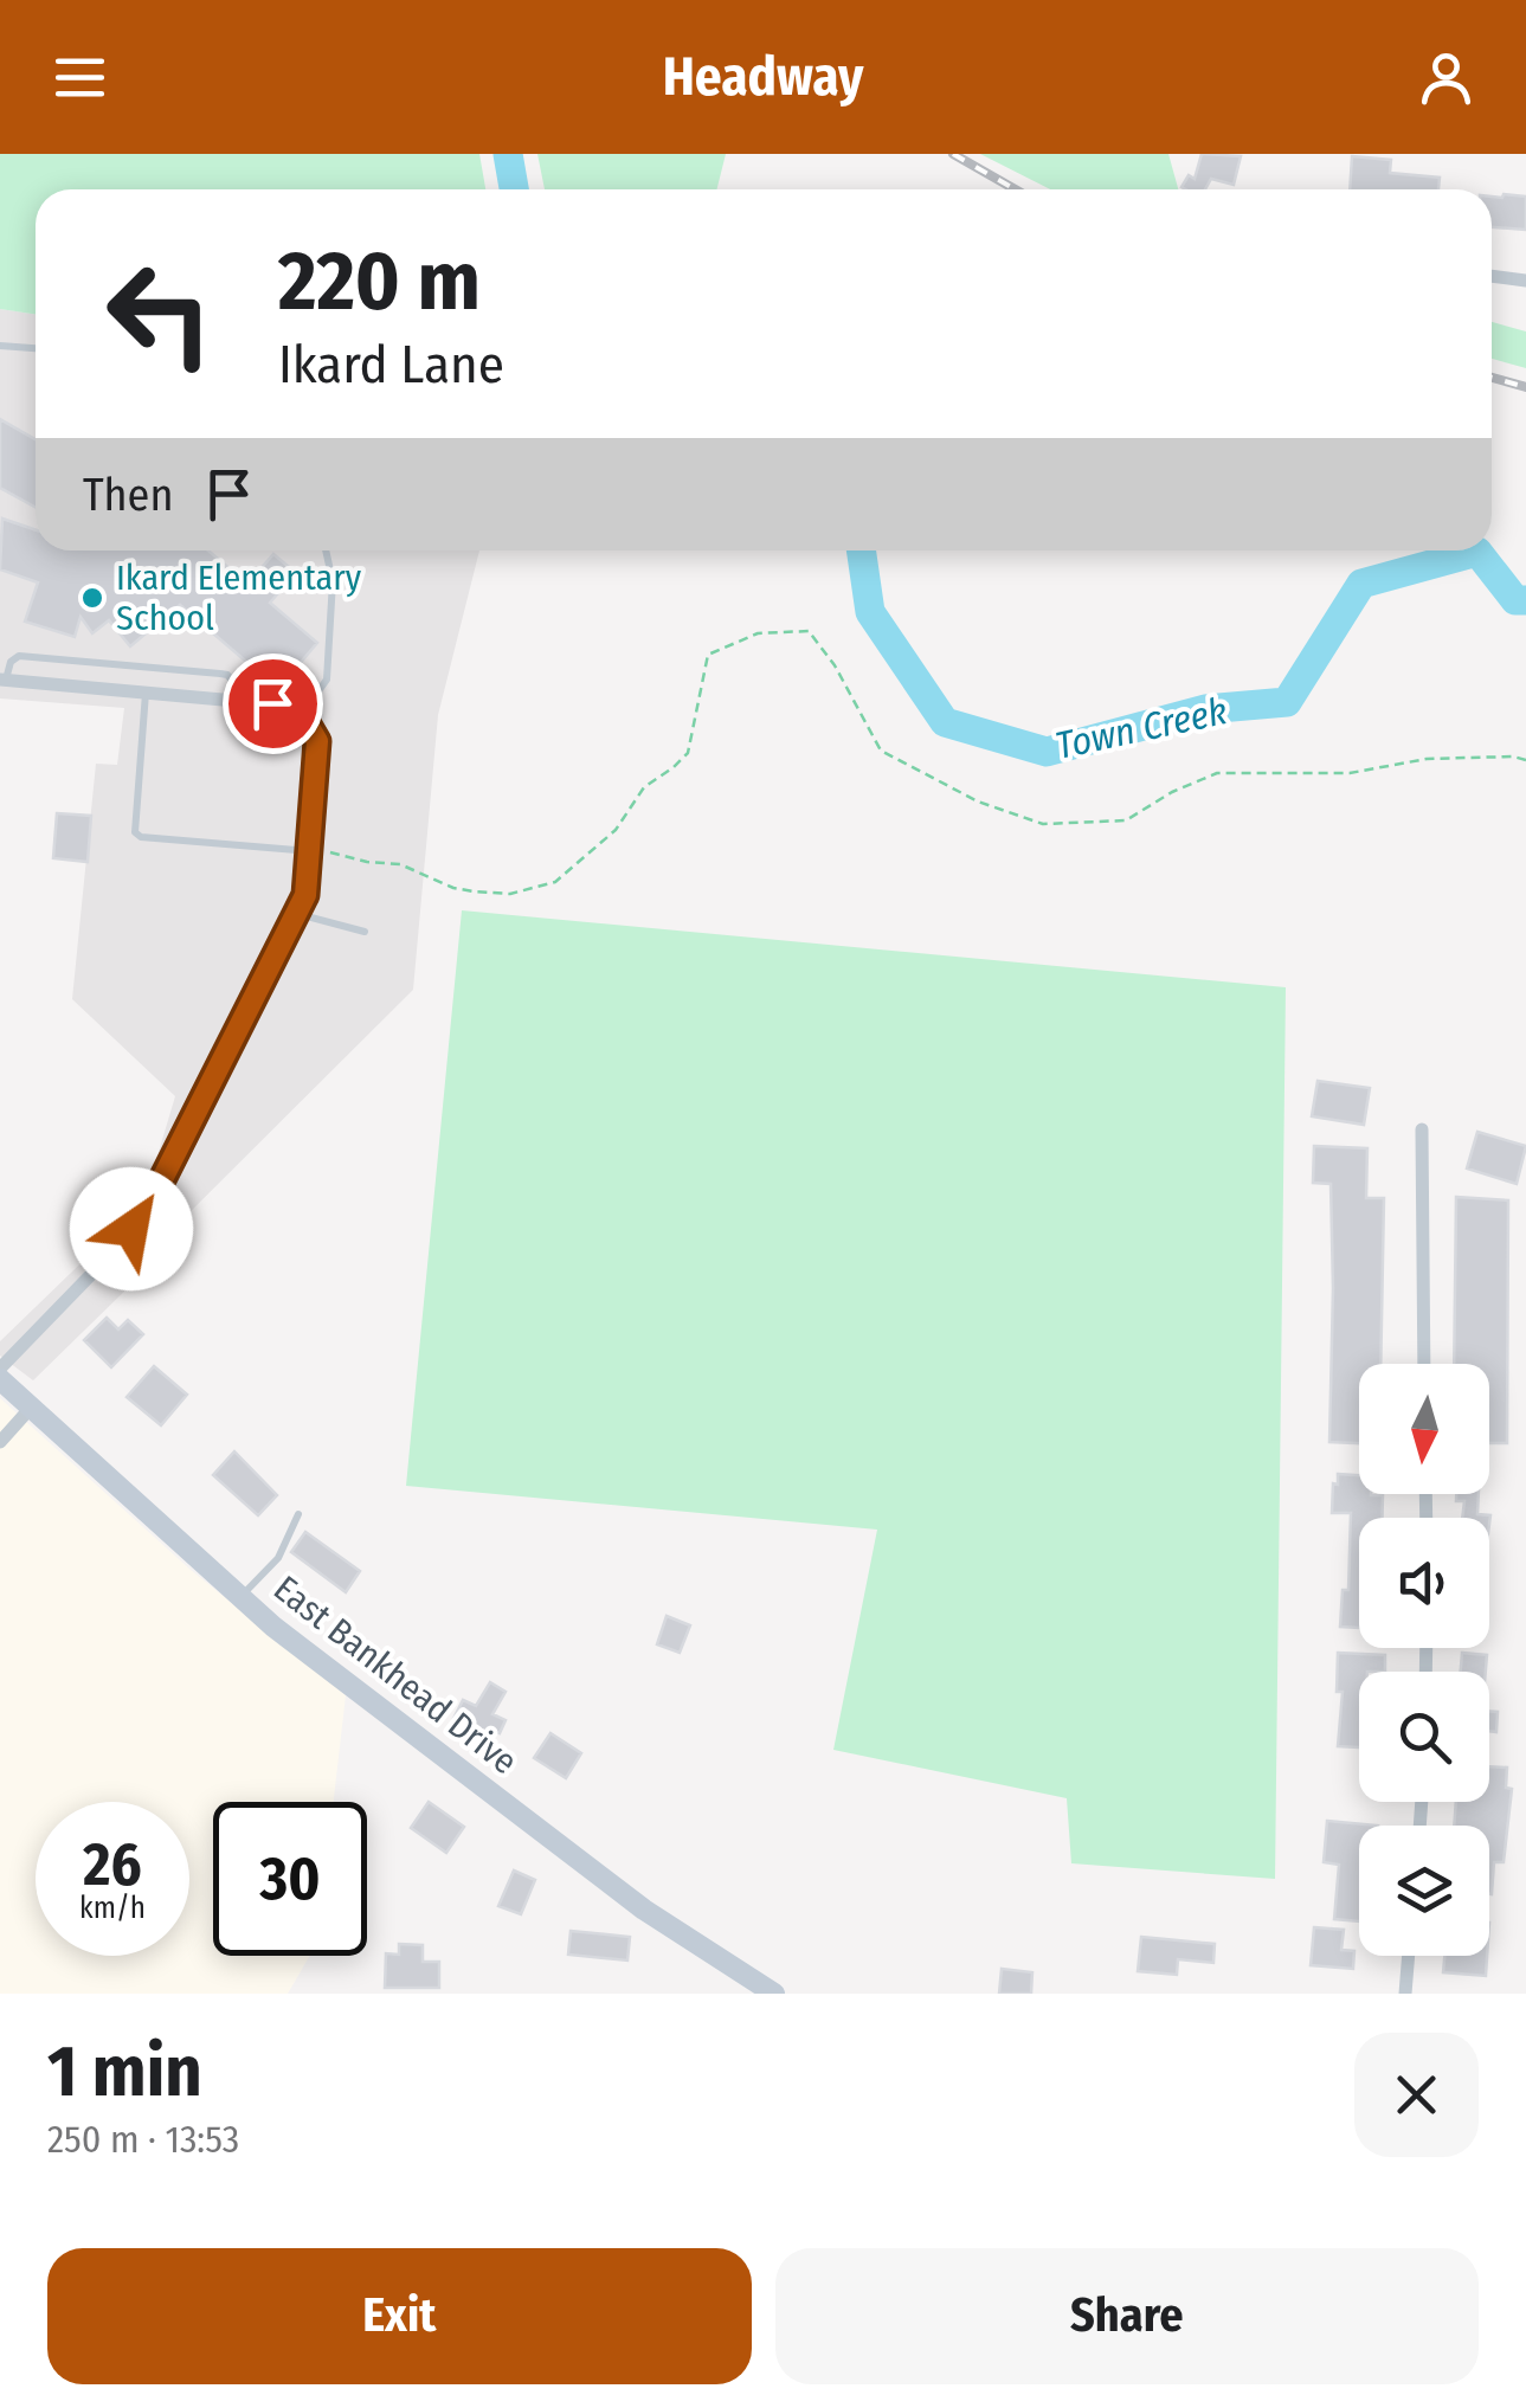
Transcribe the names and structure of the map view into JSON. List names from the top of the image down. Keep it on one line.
{"streets":{"street":["East Bankhead Drive"]},"water":["Town Creek"],"places":["Ikard Elementary School"],"north":"bottom","page":{"header":"Headway","turn":["220 m","Ikard Lane"],"then":"Then","speed":"26 km/h","limit":"30","heading":["1 min","250 m · 13:53"],"buttons":["Exit","Share"]}}
